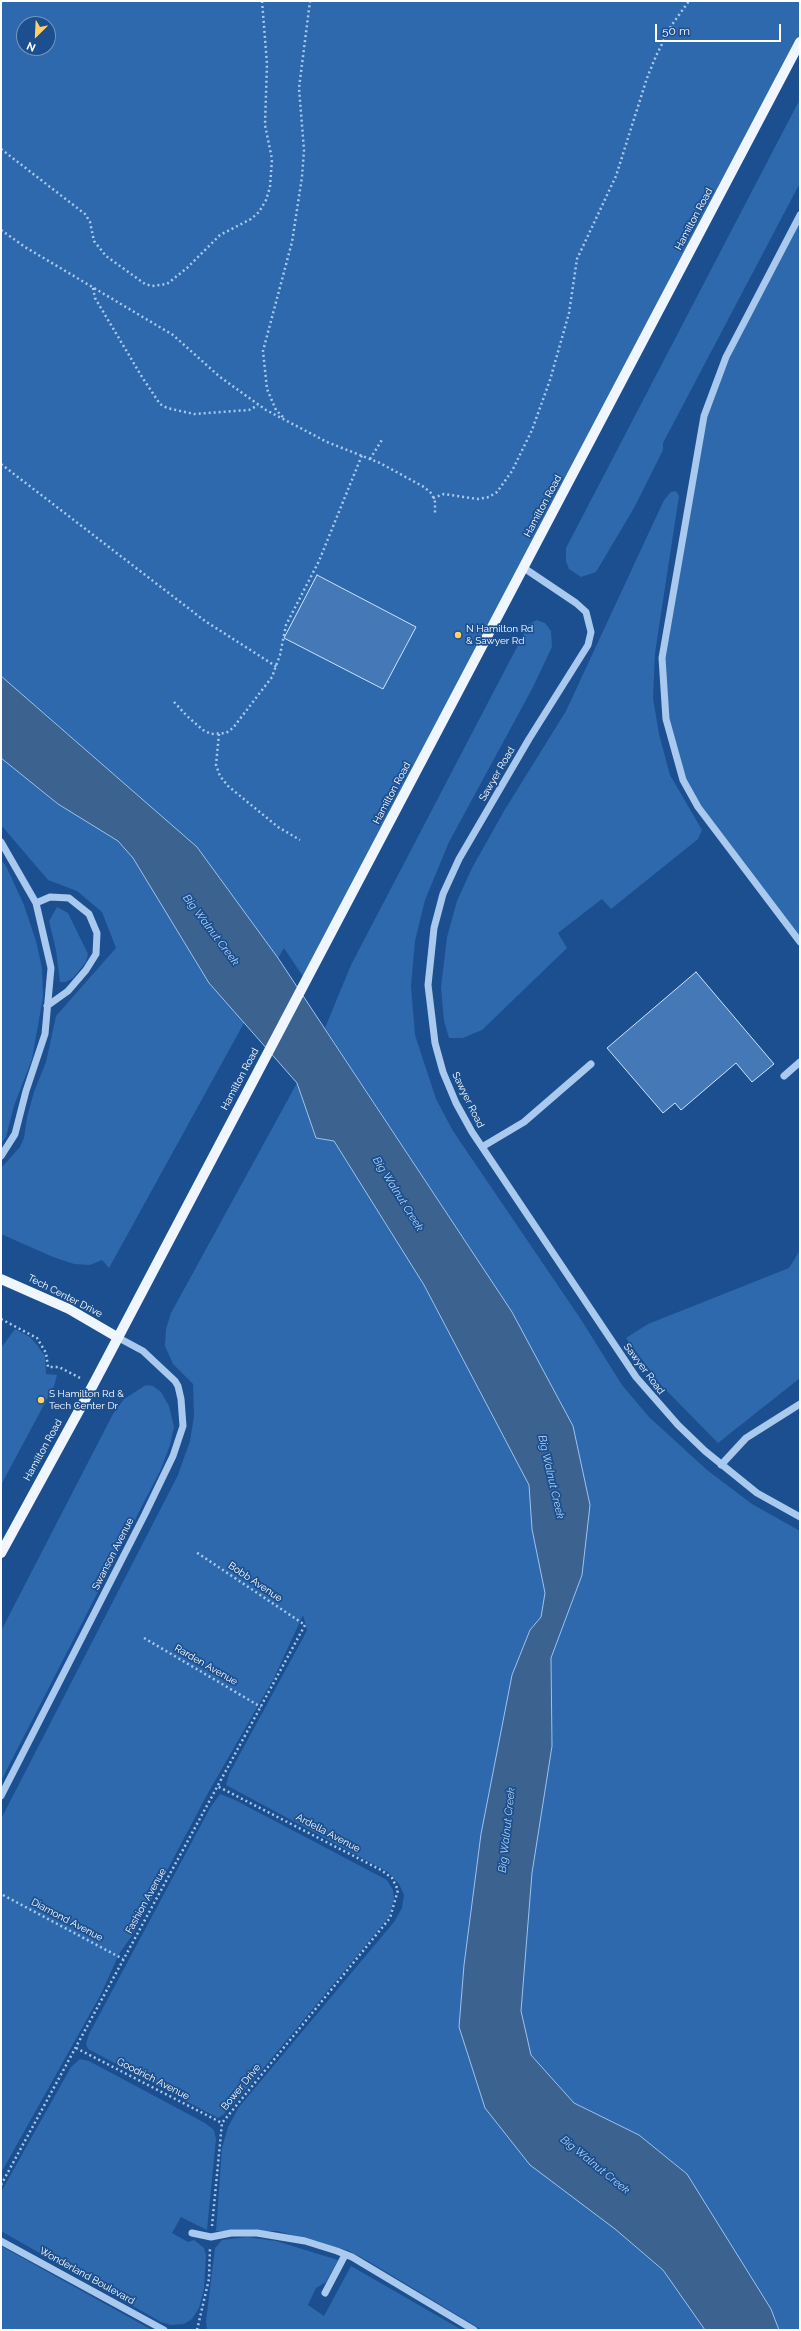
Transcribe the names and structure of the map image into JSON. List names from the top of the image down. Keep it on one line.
{"streets":{"main road":["Hamilton Road","Tech Center Drive"],"street":["Sawyer Road","Swanson Avenue","Wonderland Boulevard"],"path":["Bobb Avenue","Rarden Avenue","Ardella Avenue","Fashion Avenue","Diamond Avenue","Goodrich Avenue","Bower Drive"]},"crossings":[["Hamilton Road","Sawyer Road"],["Hamilton Road","Tech Center Drive"],["Hamilton Road","Swanson Avenue"],["Tech Center Drive","Swanson Avenue"],["Bobb Avenue","Fashion Avenue"],["Rarden Avenue","Fashion Avenue"],["Ardella Avenue","Fashion Avenue"],["Ardella Avenue","Bower Drive"],["Fashion Avenue","Diamond Avenue"],["Fashion Avenue","Goodrich Avenue"],["Goodrich Avenue","Bower Drive"]],"water":["Big Walnut Creek"],"places":["N Hamilton Rd & Sawyer Rd","S Hamilton Rd & Tech Center Dr"],"scale_bar":"50 m","north":"bottom left"}
